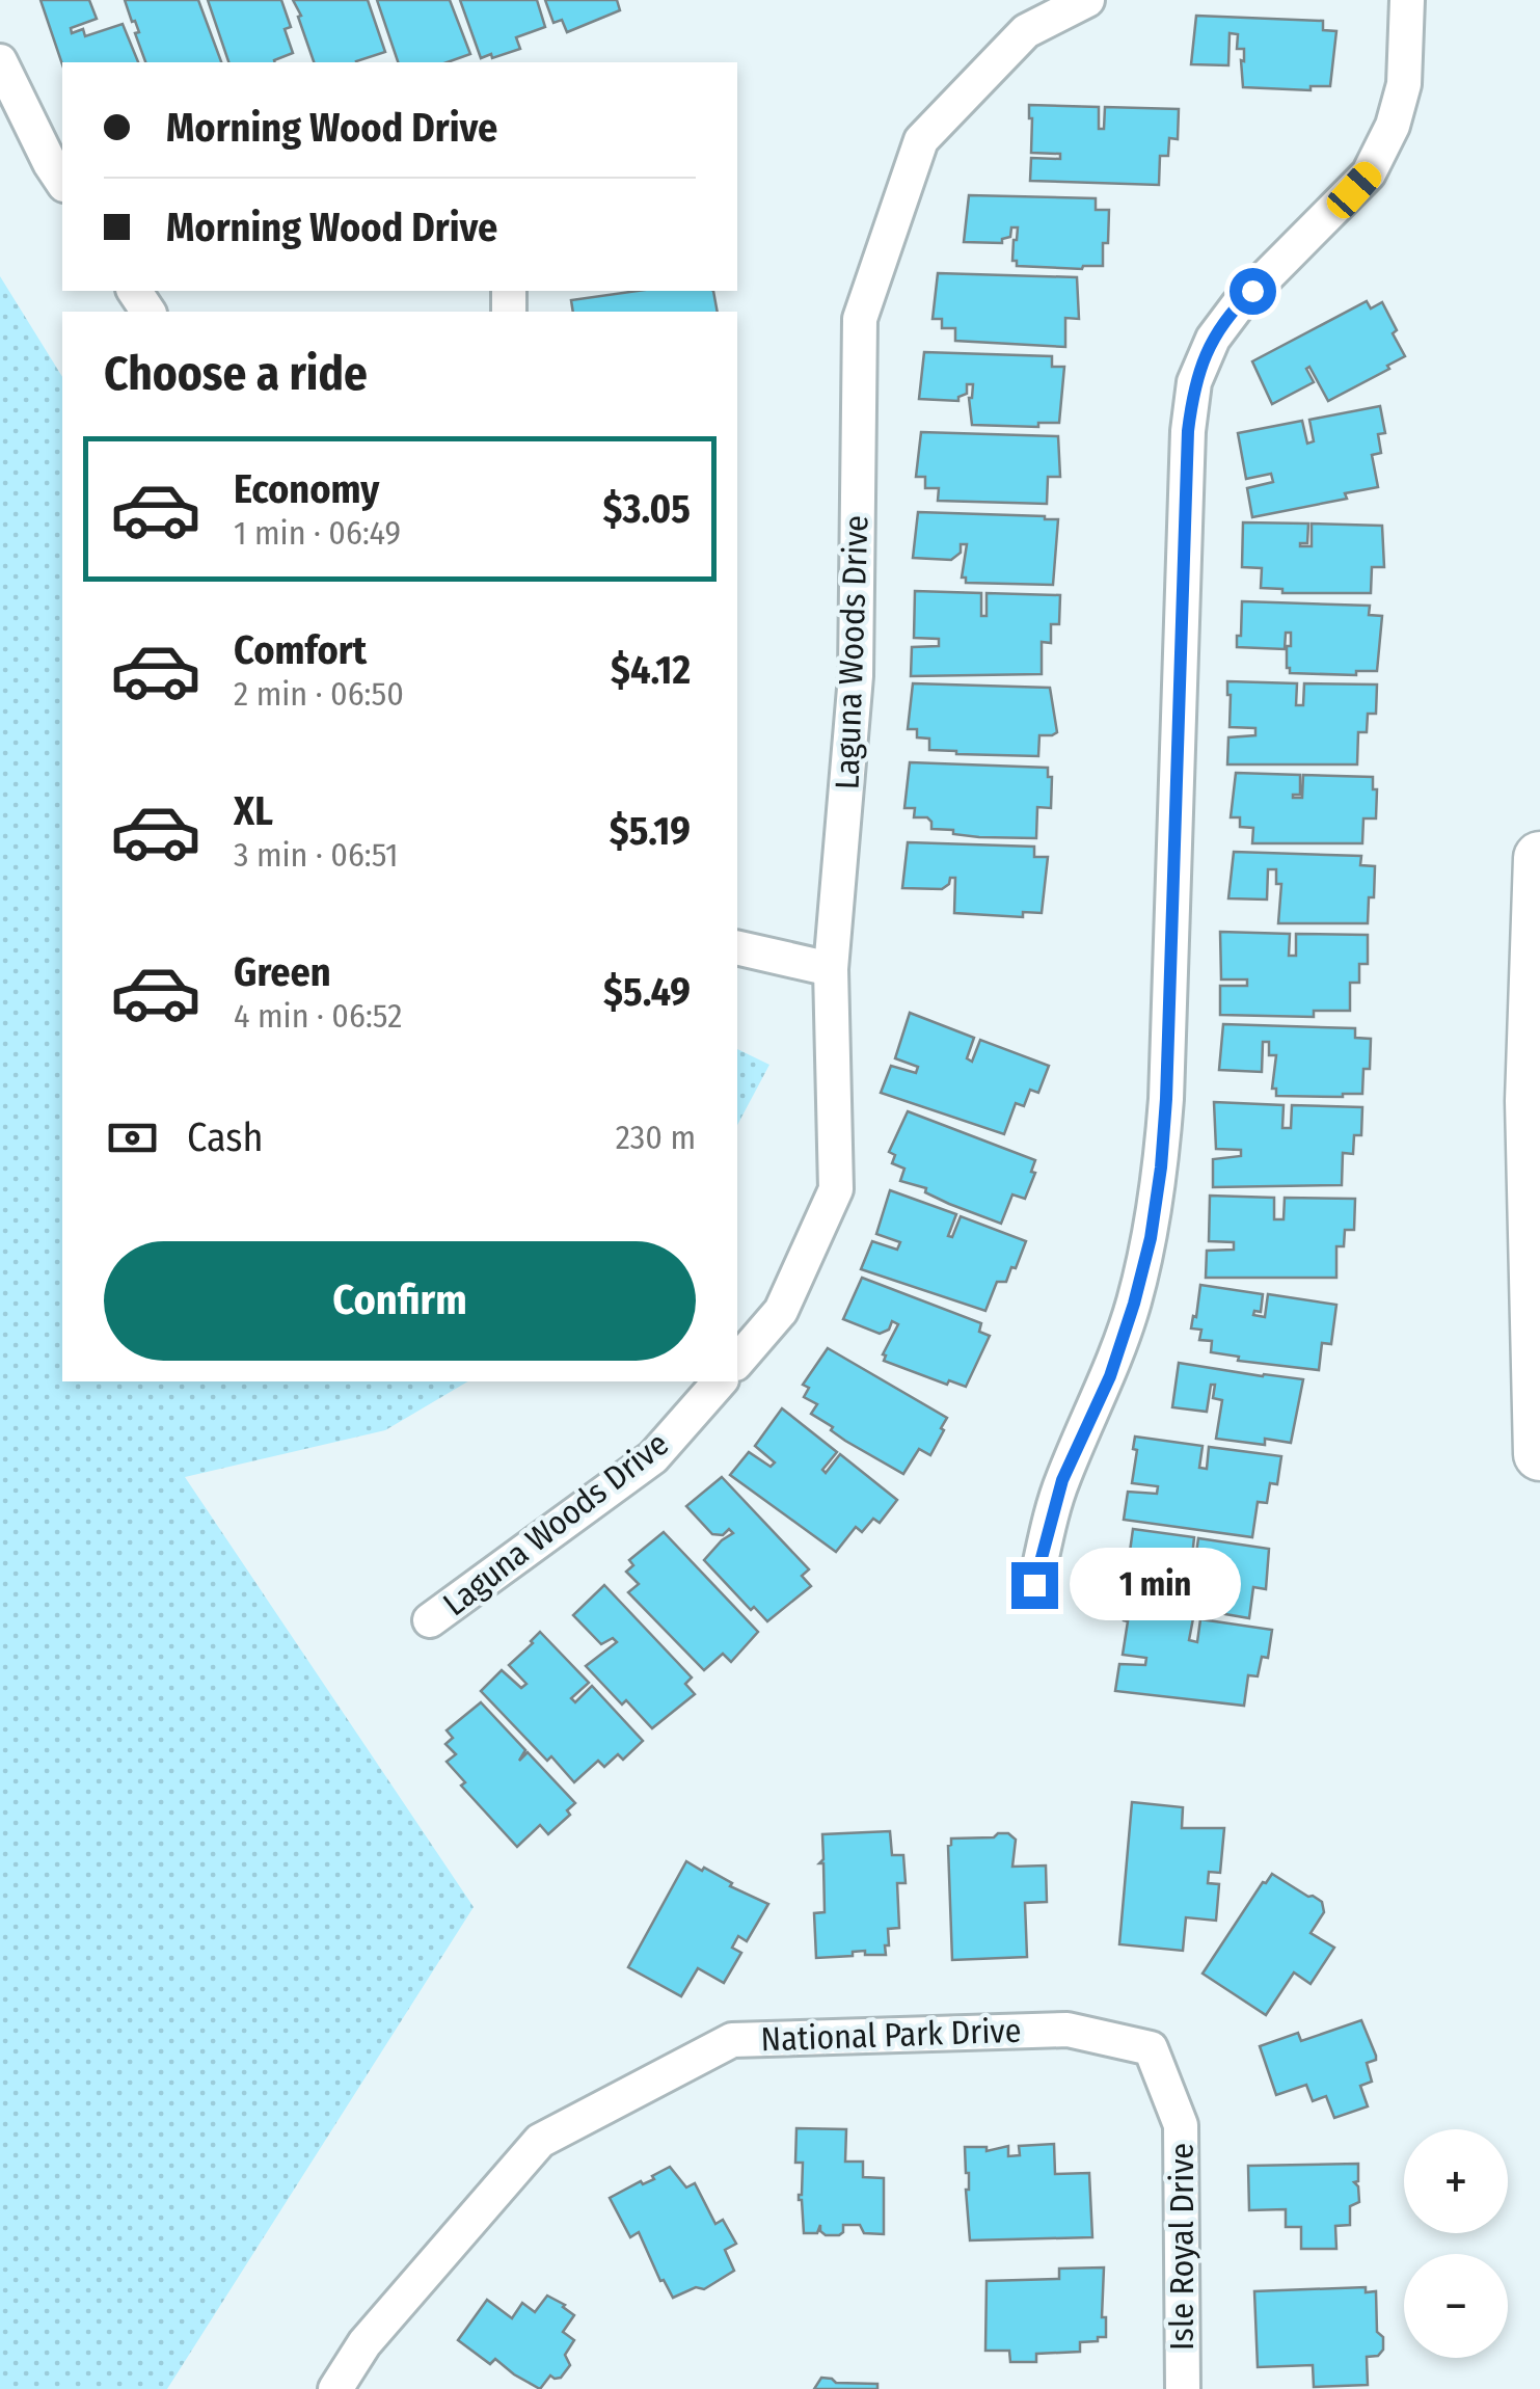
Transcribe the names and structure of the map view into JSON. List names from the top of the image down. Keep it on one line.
{"streets":{"street":["Laguna Woods Drive","National Park Drive","Isle Royal Drive"]},"crossings":[["National Park Drive","Isle Royal Drive"]],"page":{"banner":["Morning Wood Drive","Morning Wood Drive"],"heading":"Choose a ride","list":[{"name":"Economy","note":"1 min · 06:49","value":"$3.05"},{"name":"Comfort","note":"2 min · 06:50","value":"$4.12"},{"name":"XL","note":"3 min · 06:51","value":"$5.19"},{"name":"Green","note":"4 min · 06:52","value":"$5.49"}],"pay":["Cash","230 m"],"buttons":"Confirm","bubble":"1 min","map_buttons":["+","−"]}}
